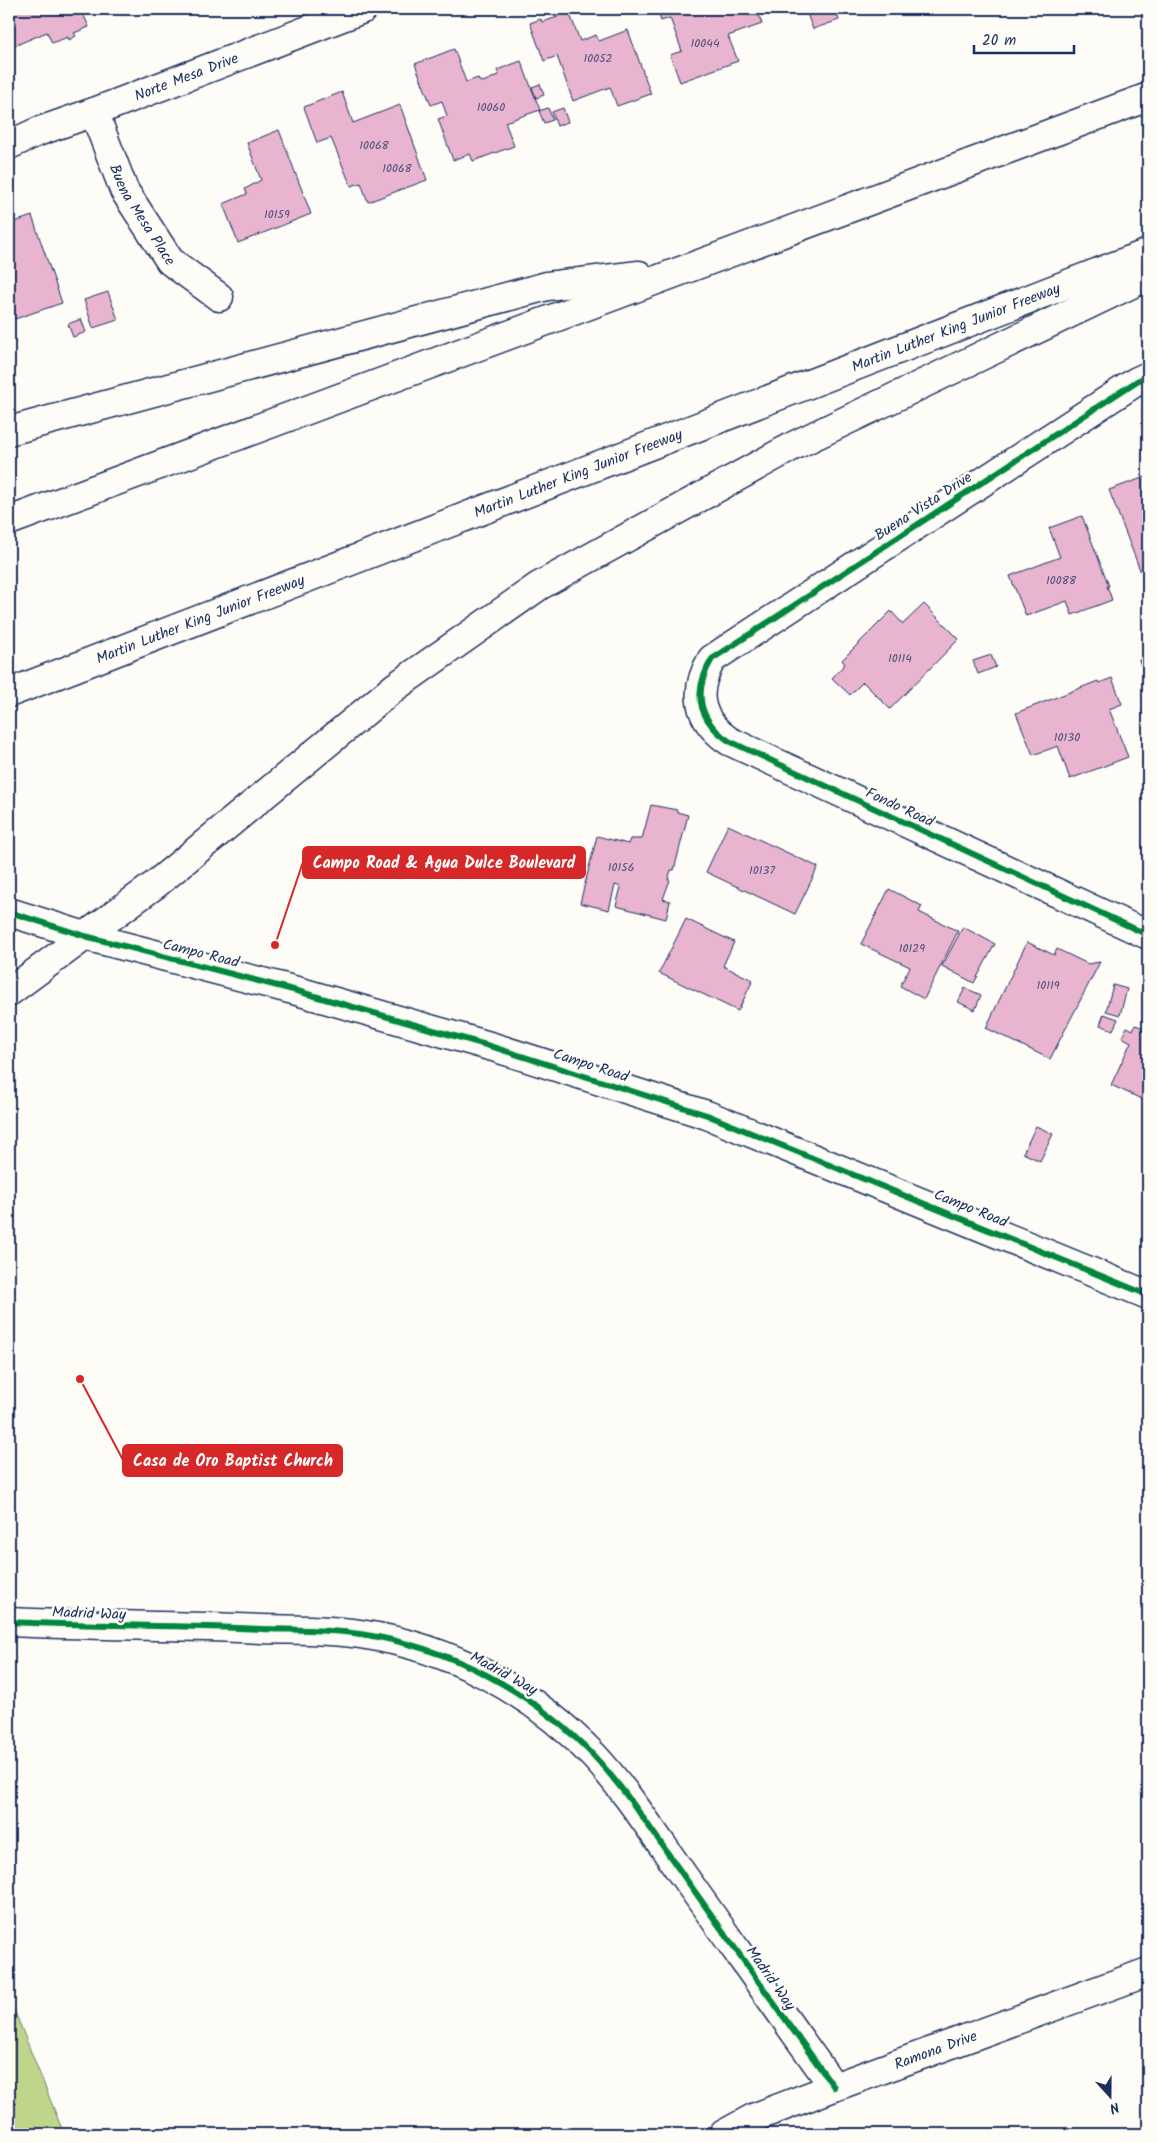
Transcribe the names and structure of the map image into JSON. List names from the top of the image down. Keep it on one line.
{"streets":{"main road":["Norte Mesa Drive","Buena Mesa Place","Martin Luther King Junior Freeway","Buena Vista Drive","Fondo Road","Campo Road","Madrid Way","Ramona Drive"]},"crossings":[["Norte Mesa Drive","Buena Mesa Place"],["Buena Vista Drive","Fondo Road"],["Madrid Way","Ramona Drive"]],"places":["Campo Road & Agua Dulce Boulevard","Casa de Oro Baptist Church"],"house_numbers":["10044","10052","10060","10068","10068","10159","10088","10114","10130","10156","10137","10129","10119"],"scale_bar":"20 m","north":"bottom"}
